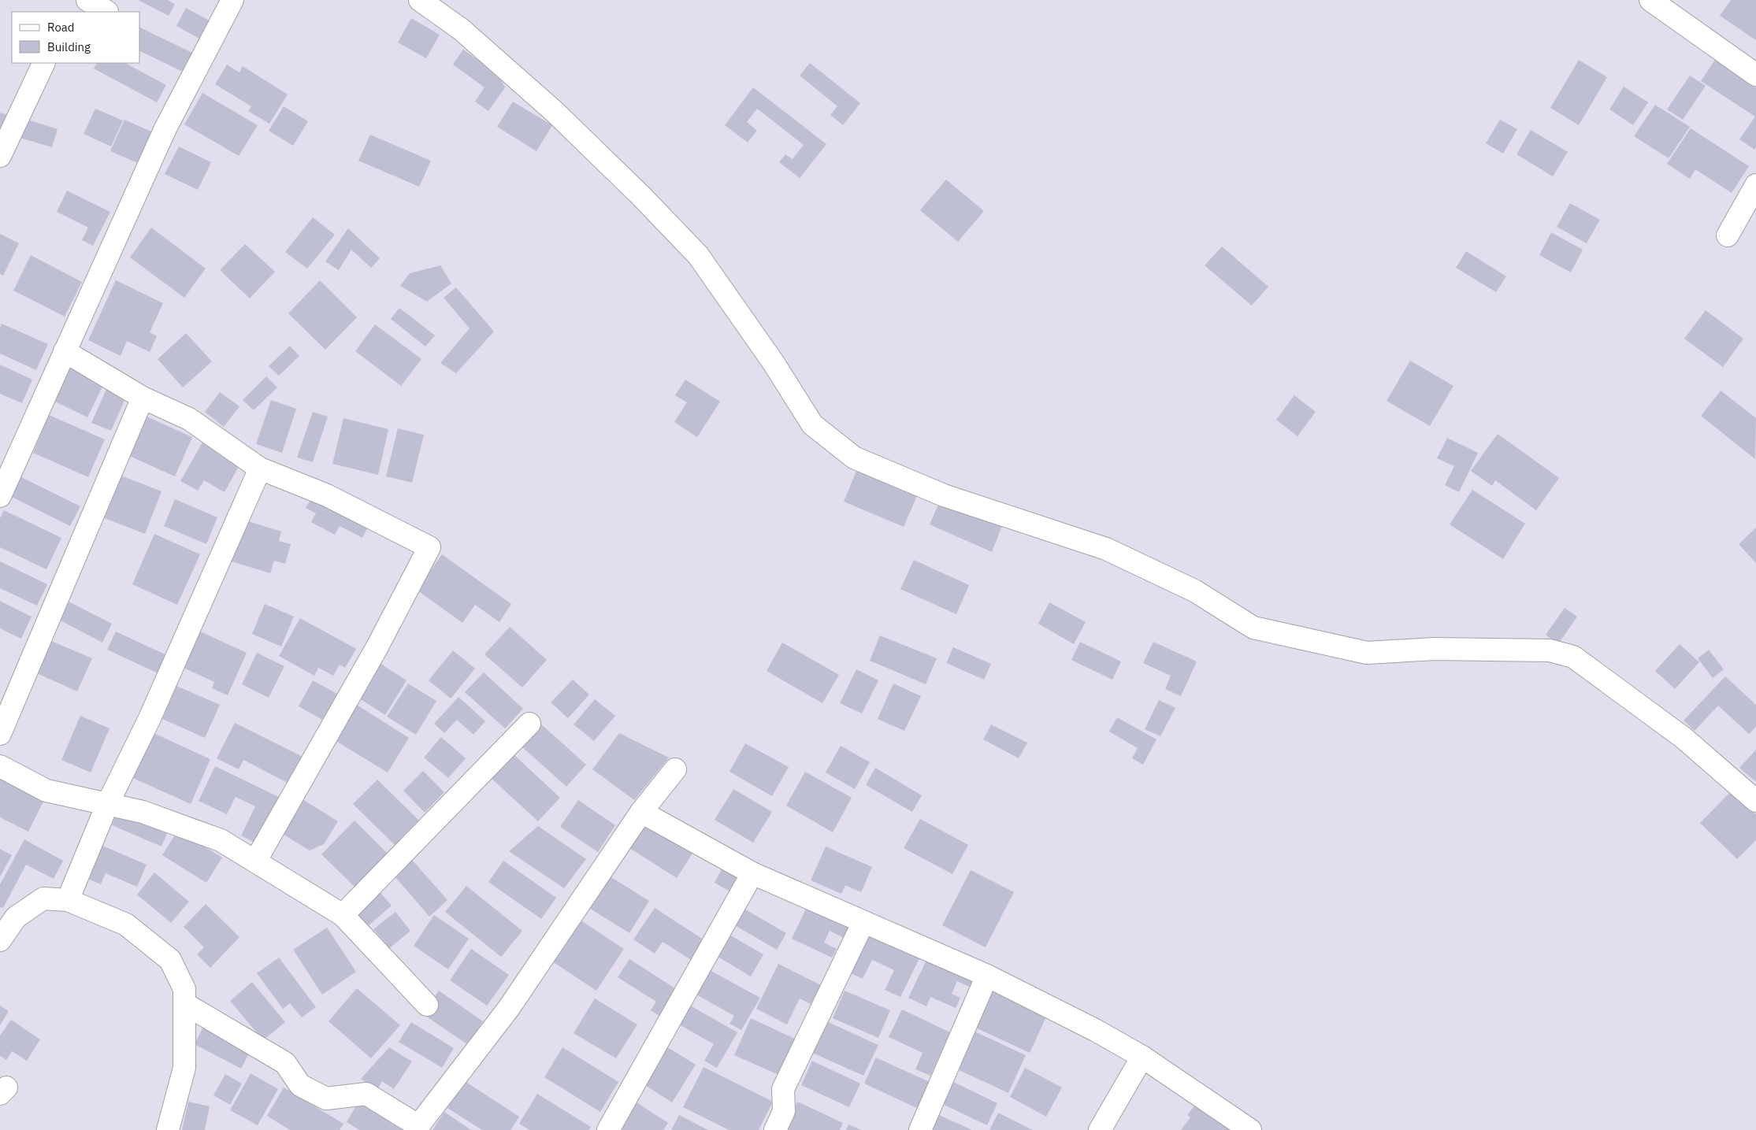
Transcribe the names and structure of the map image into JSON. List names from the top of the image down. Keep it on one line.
{"legend":["Road","Building"]}
